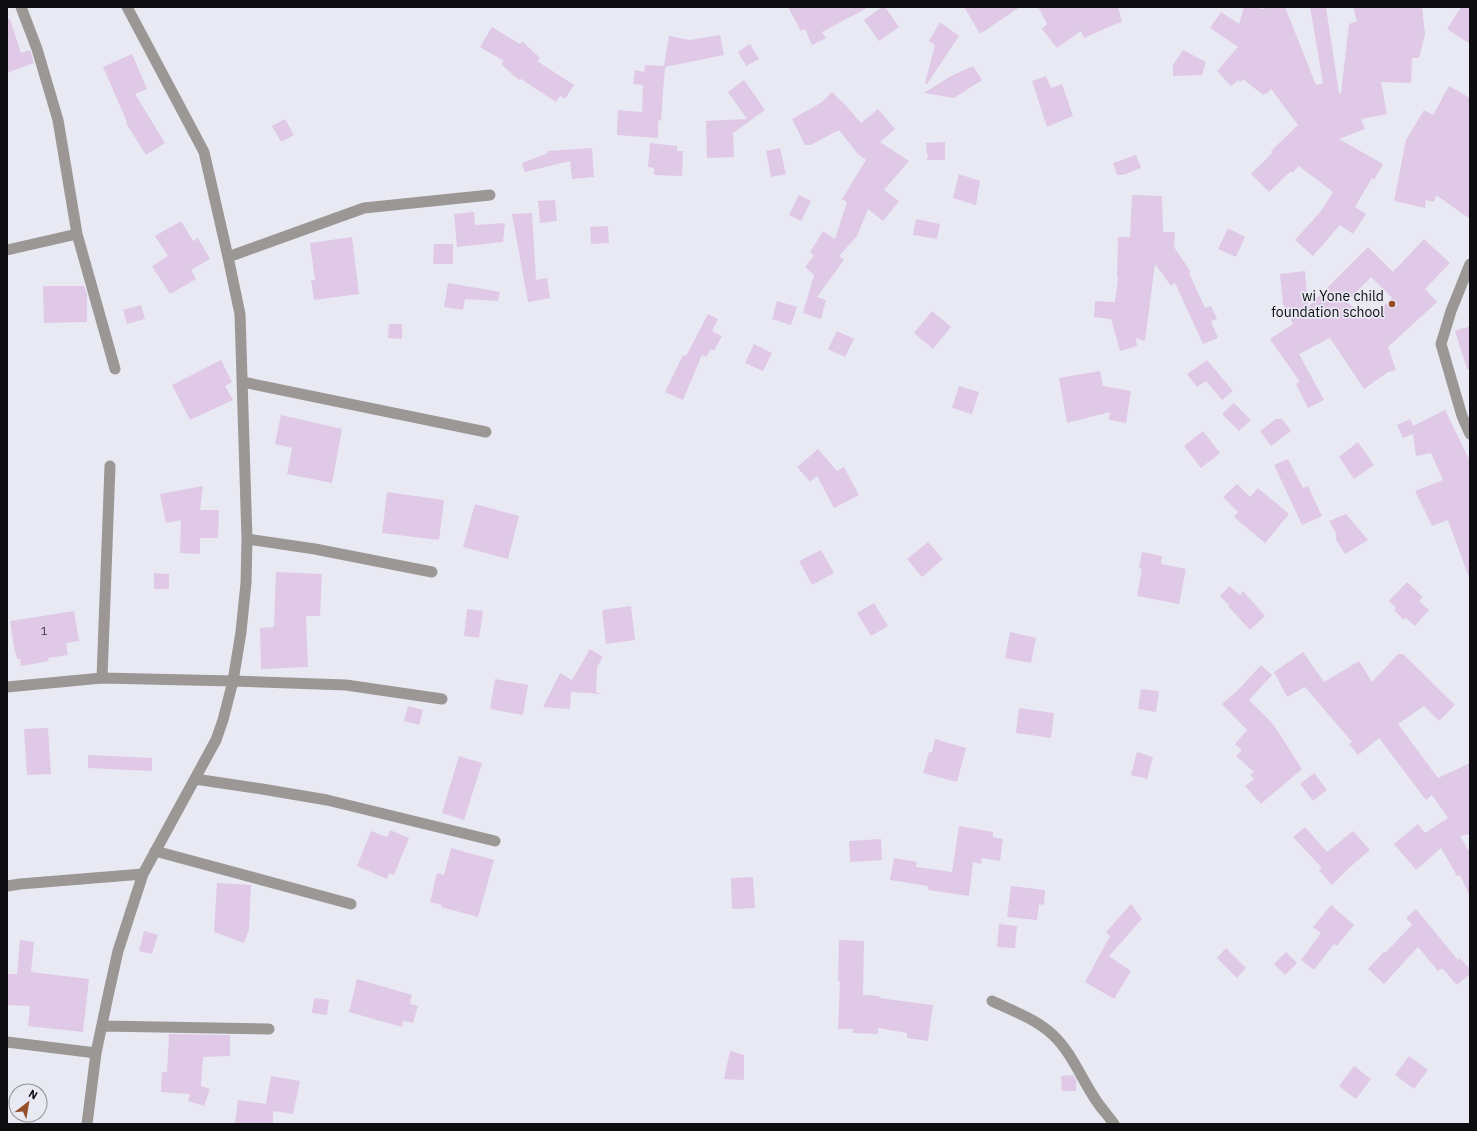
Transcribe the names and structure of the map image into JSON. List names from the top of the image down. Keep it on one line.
{"places":["wi Yone child foundation school"],"house_numbers":["1"],"north":"top right"}
